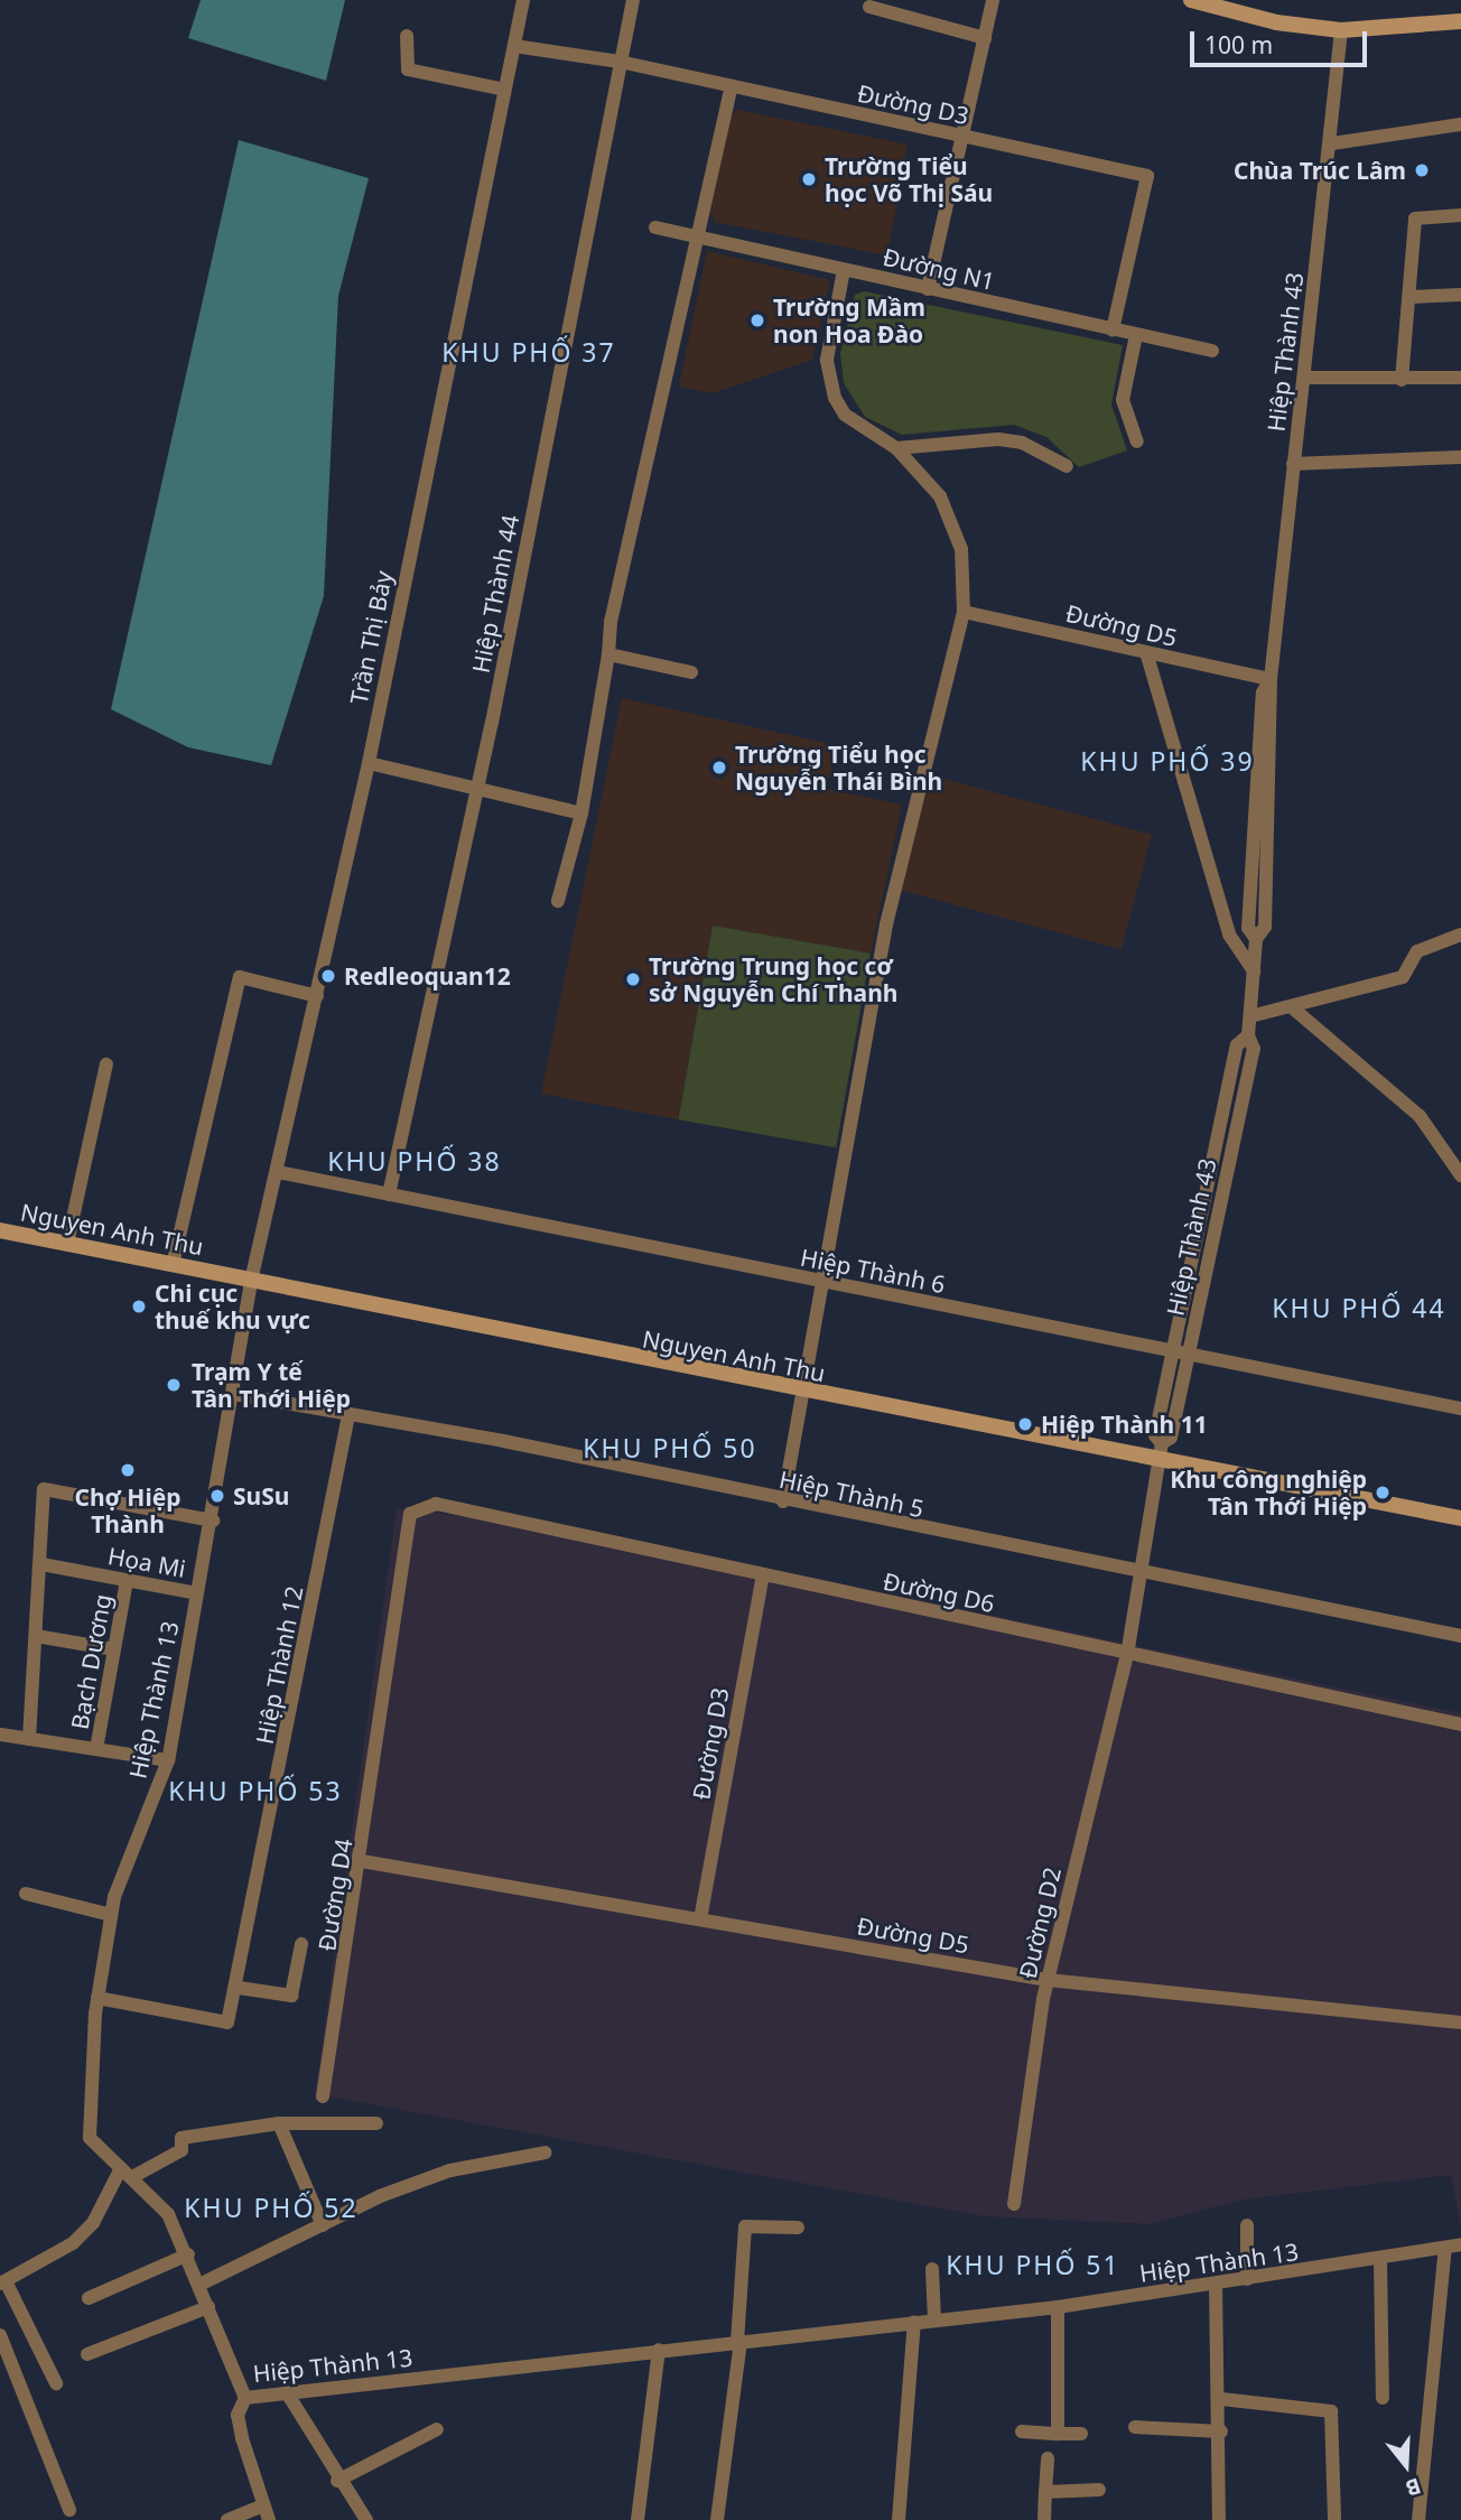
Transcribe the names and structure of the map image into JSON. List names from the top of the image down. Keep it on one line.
{"streets":{"main road":["Nguyen Anh Thu"],"street":["Đường D3","Đường N1","Hiệp Thành 43","Hiệp Thành 44","Đường D5","Trần Thị Bảy","Hiệp Thành 6","Hiệp Thành 5","Họa Mi","Đường D6","Bạch Dương","Hiệp Thành 12","Hiệp Thành 13","Đường D4","Đường D2"]},"crossings":[["Đường D3","Đường N1"],["Đường D3","Hiệp Thành 44"],["Đường D3","Đường D5"],["Đường D3","Trần Thị Bảy"],["Đường D3","Đường D6"],["Hiệp Thành 43","Đường D5"],["Hiệp Thành 43","Nguyen Anh Thu"],["Hiệp Thành 43","Hiệp Thành 6"],["Hiệp Thành 43","Hiệp Thành 5"],["Hiệp Thành 43","Đường D6"],["Hiệp Thành 43","Đường D2"],["Hiệp Thành 44","Hiệp Thành 6"],["Đường D5","Đường D4"],["Đường D5","Đường D2"],["Trần Thị Bảy","Nguyen Anh Thu"],["Trần Thị Bảy","Hiệp Thành 6"],["Trần Thị Bảy","Hiệp Thành 13"],["Nguyen Anh Thu","Hiệp Thành 13"],["Hiệp Thành 5","Hiệp Thành 12"],["Hiệp Thành 5","Hiệp Thành 13"],["Họa Mi","Bạch Dương"],["Họa Mi","Hiệp Thành 13"],["Đường D6","Đường D4"],["Đường D6","Đường D2"],["Hiệp Thành 12","Hiệp Thành 13"]],"districts":["KHU PHỐ 37","KHU PHỐ 39","KHU PHỐ 38","KHU PHỐ 44","KHU PHỐ 50","KHU PHỐ 53","KHU PHỐ 52","KHU PHỐ 51"],"places":["Chùa Trúc Lâm","Trường Tiểu học Võ Thị Sáu","Trường Mầm non Hoa Đào","Trường Tiểu học Nguyễn Thái Bình","Redleoquan12","Trường Trung học cơ sở Nguyễn Chí Thanh","Chi cục thuế khu vực","Trạm Y tế Tân Thới Hiệp","Hiệp Thành 11","Chợ Hiệp Thành","Khu công nghiệp Tân Thới Hiệp","SuSu"],"scale_bar":"100 m","north":"bottom"}
